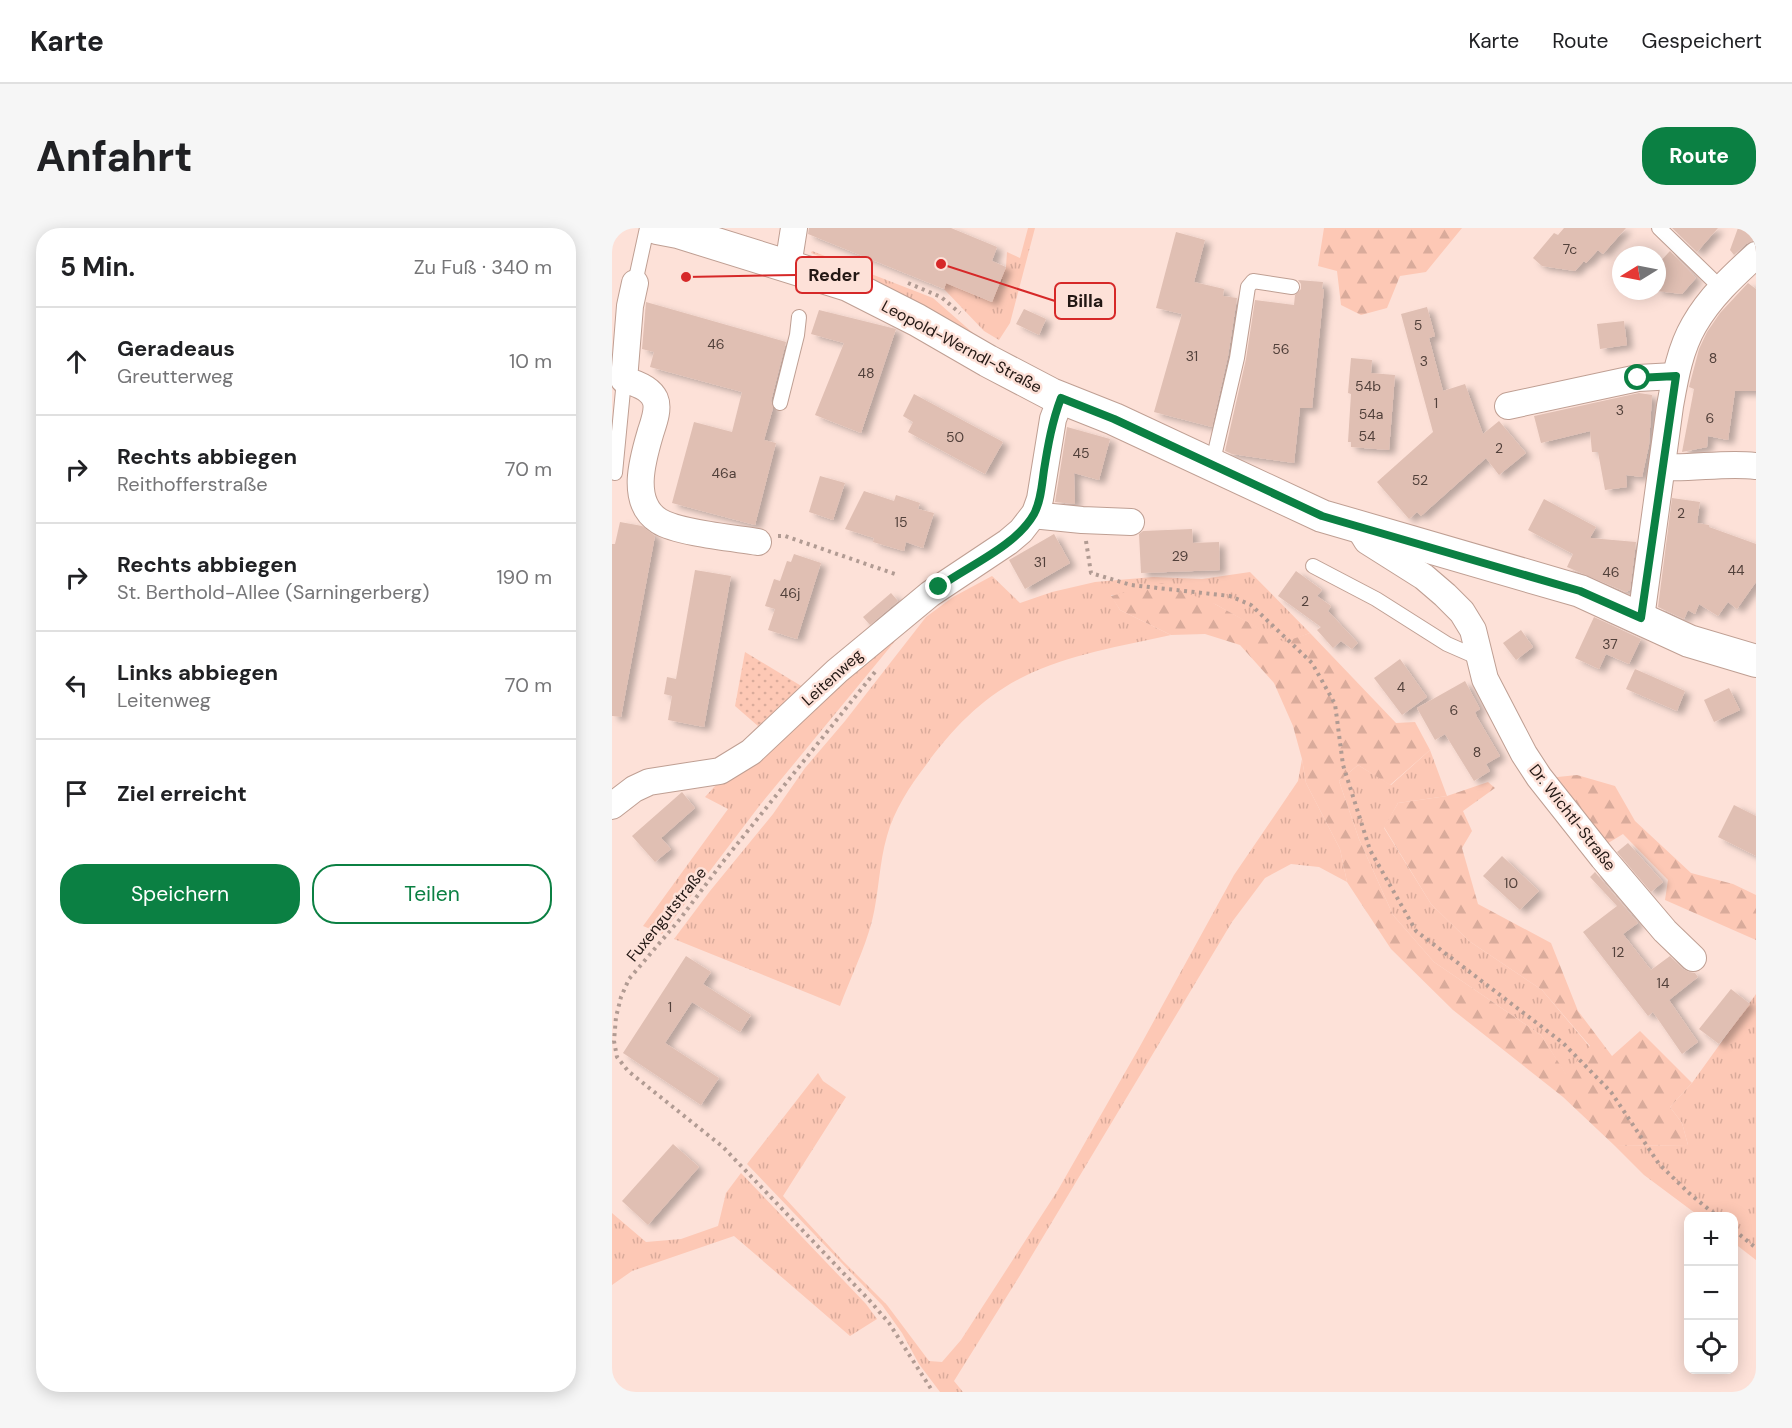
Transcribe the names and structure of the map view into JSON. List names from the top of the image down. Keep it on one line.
{"streets":{"street":["Leopold-Werndl-Straße","Leitenweg","Dr. Wichtl-Straße"],"path":["Fuxengutstraße"]},"crossings":[["Leopold-Werndl-Straße","Leitenweg"],["Leopold-Werndl-Straße","Dr. Wichtl-Straße"]],"places":["Billa","Reder"],"house_numbers":["7c","5","46","56","31","8","3","48","54b","1","3","54a","6","54","50","2","45","46a","52","2","15","29","31","44","46","46j","2","37","4","6","8","10","12","14","1"],"north":"left","page":{"header":"Karte","nav":["Karte","Route","Gespeichert"],"buttons":["Route",["Speichern","Teilen"]],"title":"Anfahrt","heading":["5 Min.","Zu Fuß · 340 m"],"list":[["Geradeaus","Greutterweg","10 m"],["Rechts abbiegen","Reithofferstraße","70 m"],["Rechts abbiegen","St. Berthold-Allee (Sarningerberg)","190 m"],["Links abbiegen","Leitenweg","70 m"],"Ziel erreicht"],"map_buttons":["+","−"]}}
